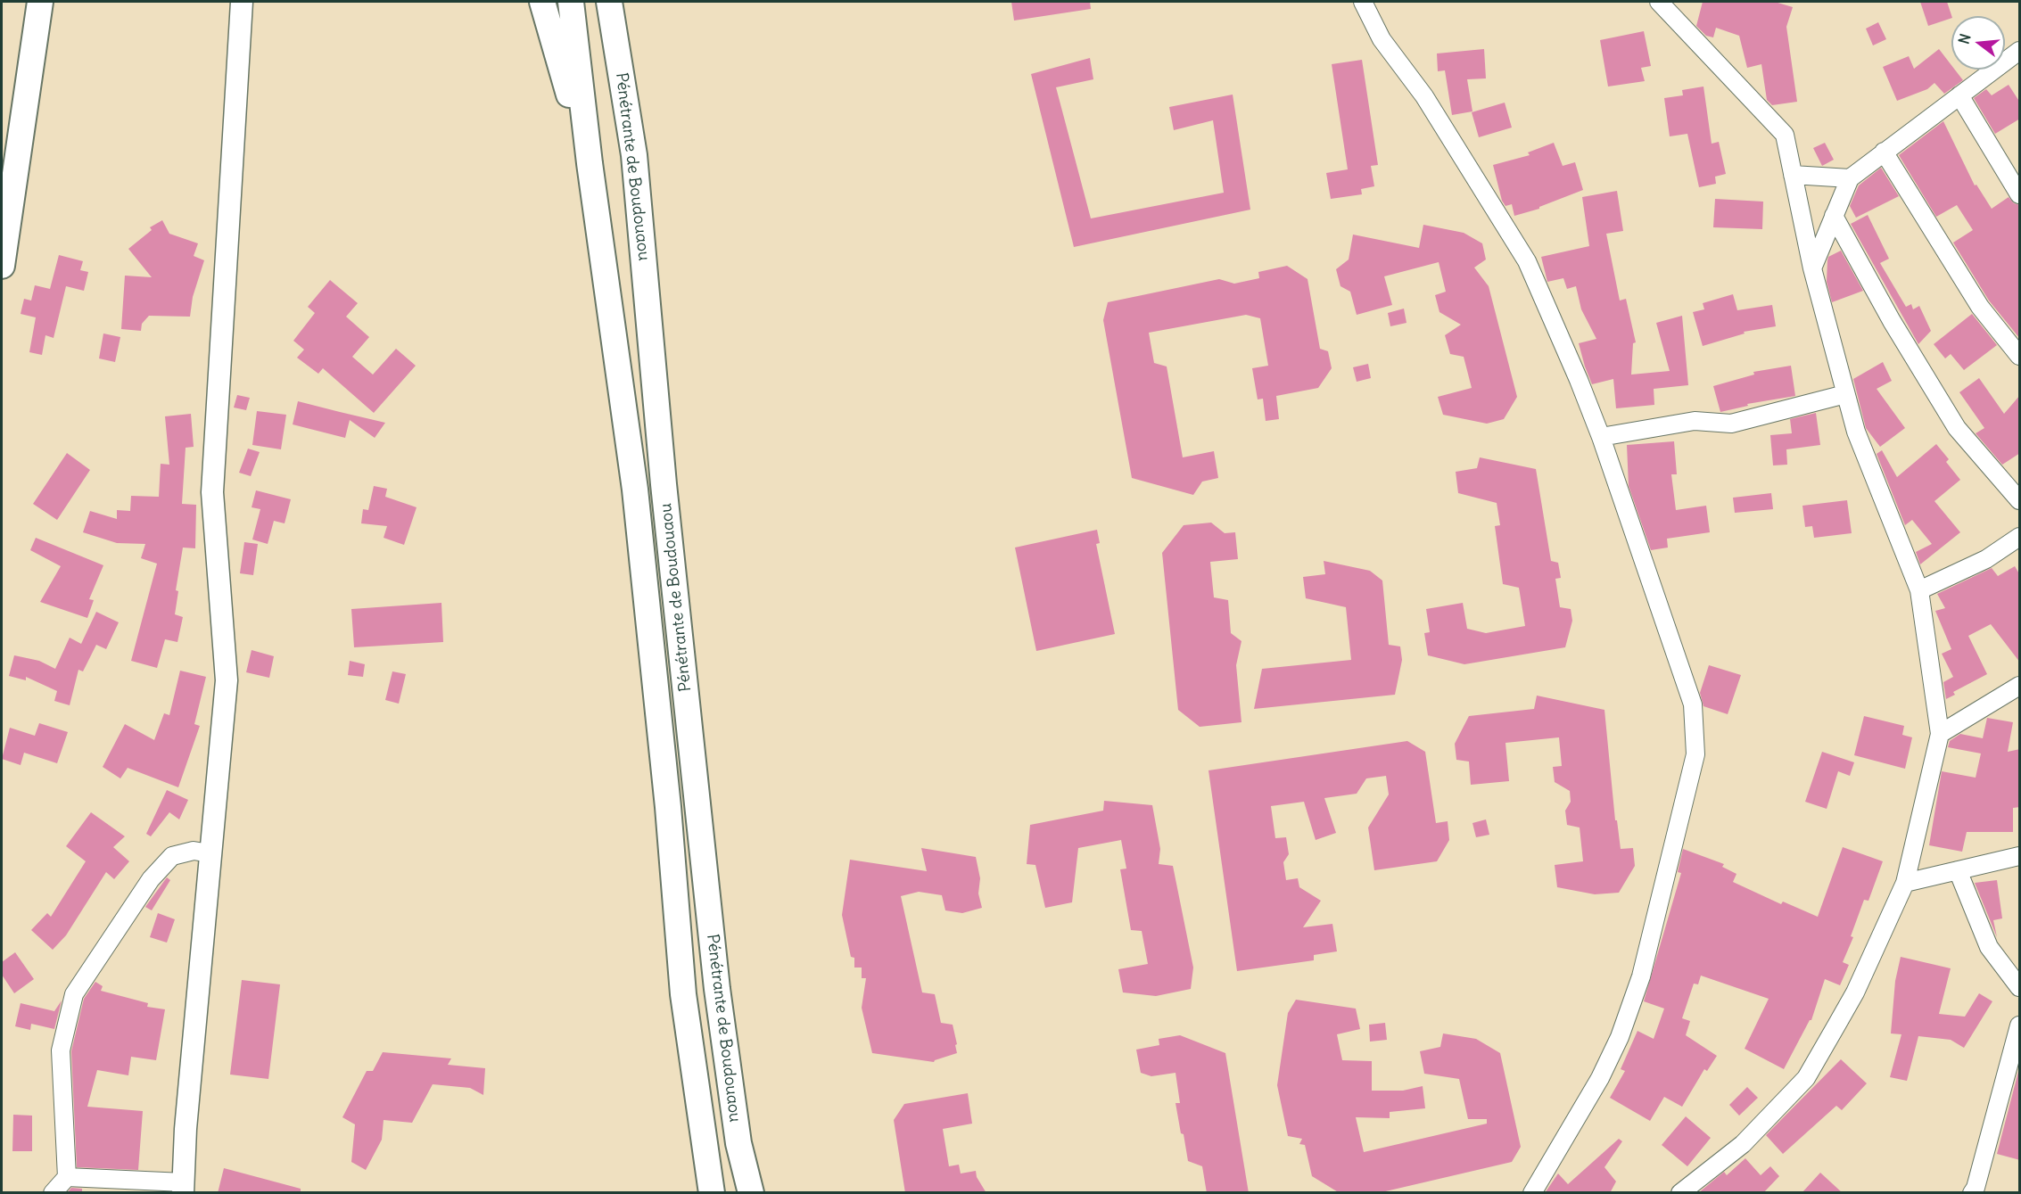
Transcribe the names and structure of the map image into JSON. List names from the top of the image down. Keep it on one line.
{"streets":{"highway":["Pénétrante de Boudouaou"]},"north":"left"}
